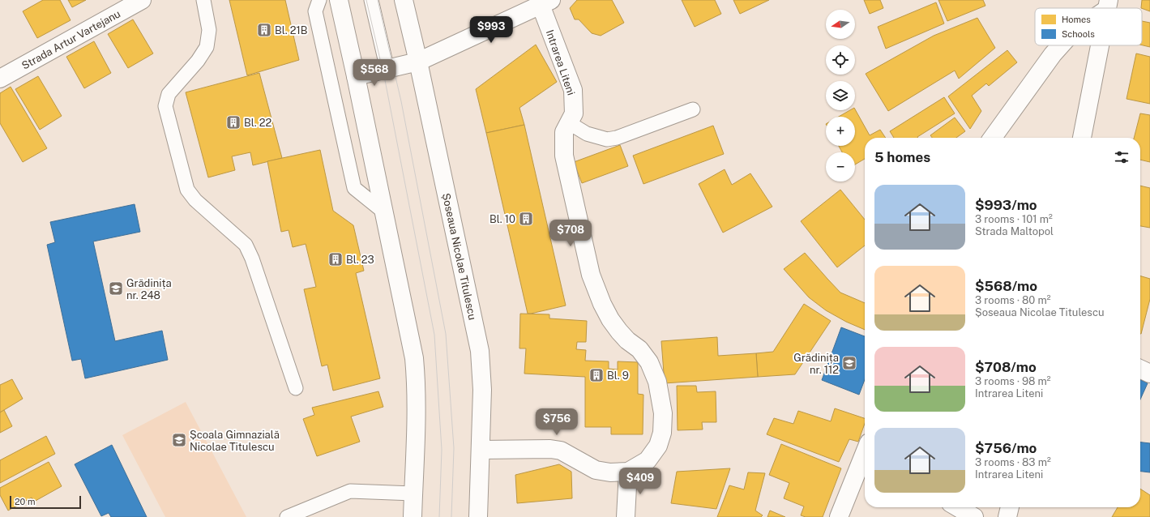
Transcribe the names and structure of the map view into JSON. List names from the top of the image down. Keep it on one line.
{"streets":{"street":["Strada Artur Vartejanu","Intrarea Liteni","Șoseaua Nicolae Titulescu"]},"crossings":[["Intrarea Liteni","Șoseaua Nicolae Titulescu"]],"places":{"building":["Bl. 21B","Bl. 22","Bl. 10","Bl. 23","Bl. 9"],"school or university":["Grădinița nr. 248","Grădinița nr. 112","Școala Gimnazială Nicolae Titulescu"]},"legend":["Homes","Schools"],"scale_bar":"20 m","north":"left","page":{"map_buttons":["+","−"],"price":["$993","$568","$708","$756","$409"],"heading":"5 homes","list":[{"name":"$993/mo","note":"3 rooms · 101 m² · Strada Maltopol"},{"name":"$568/mo","note":"3 rooms · 80 m² · Șoseaua Nicolae Titulescu"},{"name":"$708/mo","note":"3 rooms · 98 m² · Intrarea Liteni"},{"name":"$756/mo","note":"3 rooms · 83 m² · Intrarea Liteni"}],"scale":"20 m"}}
